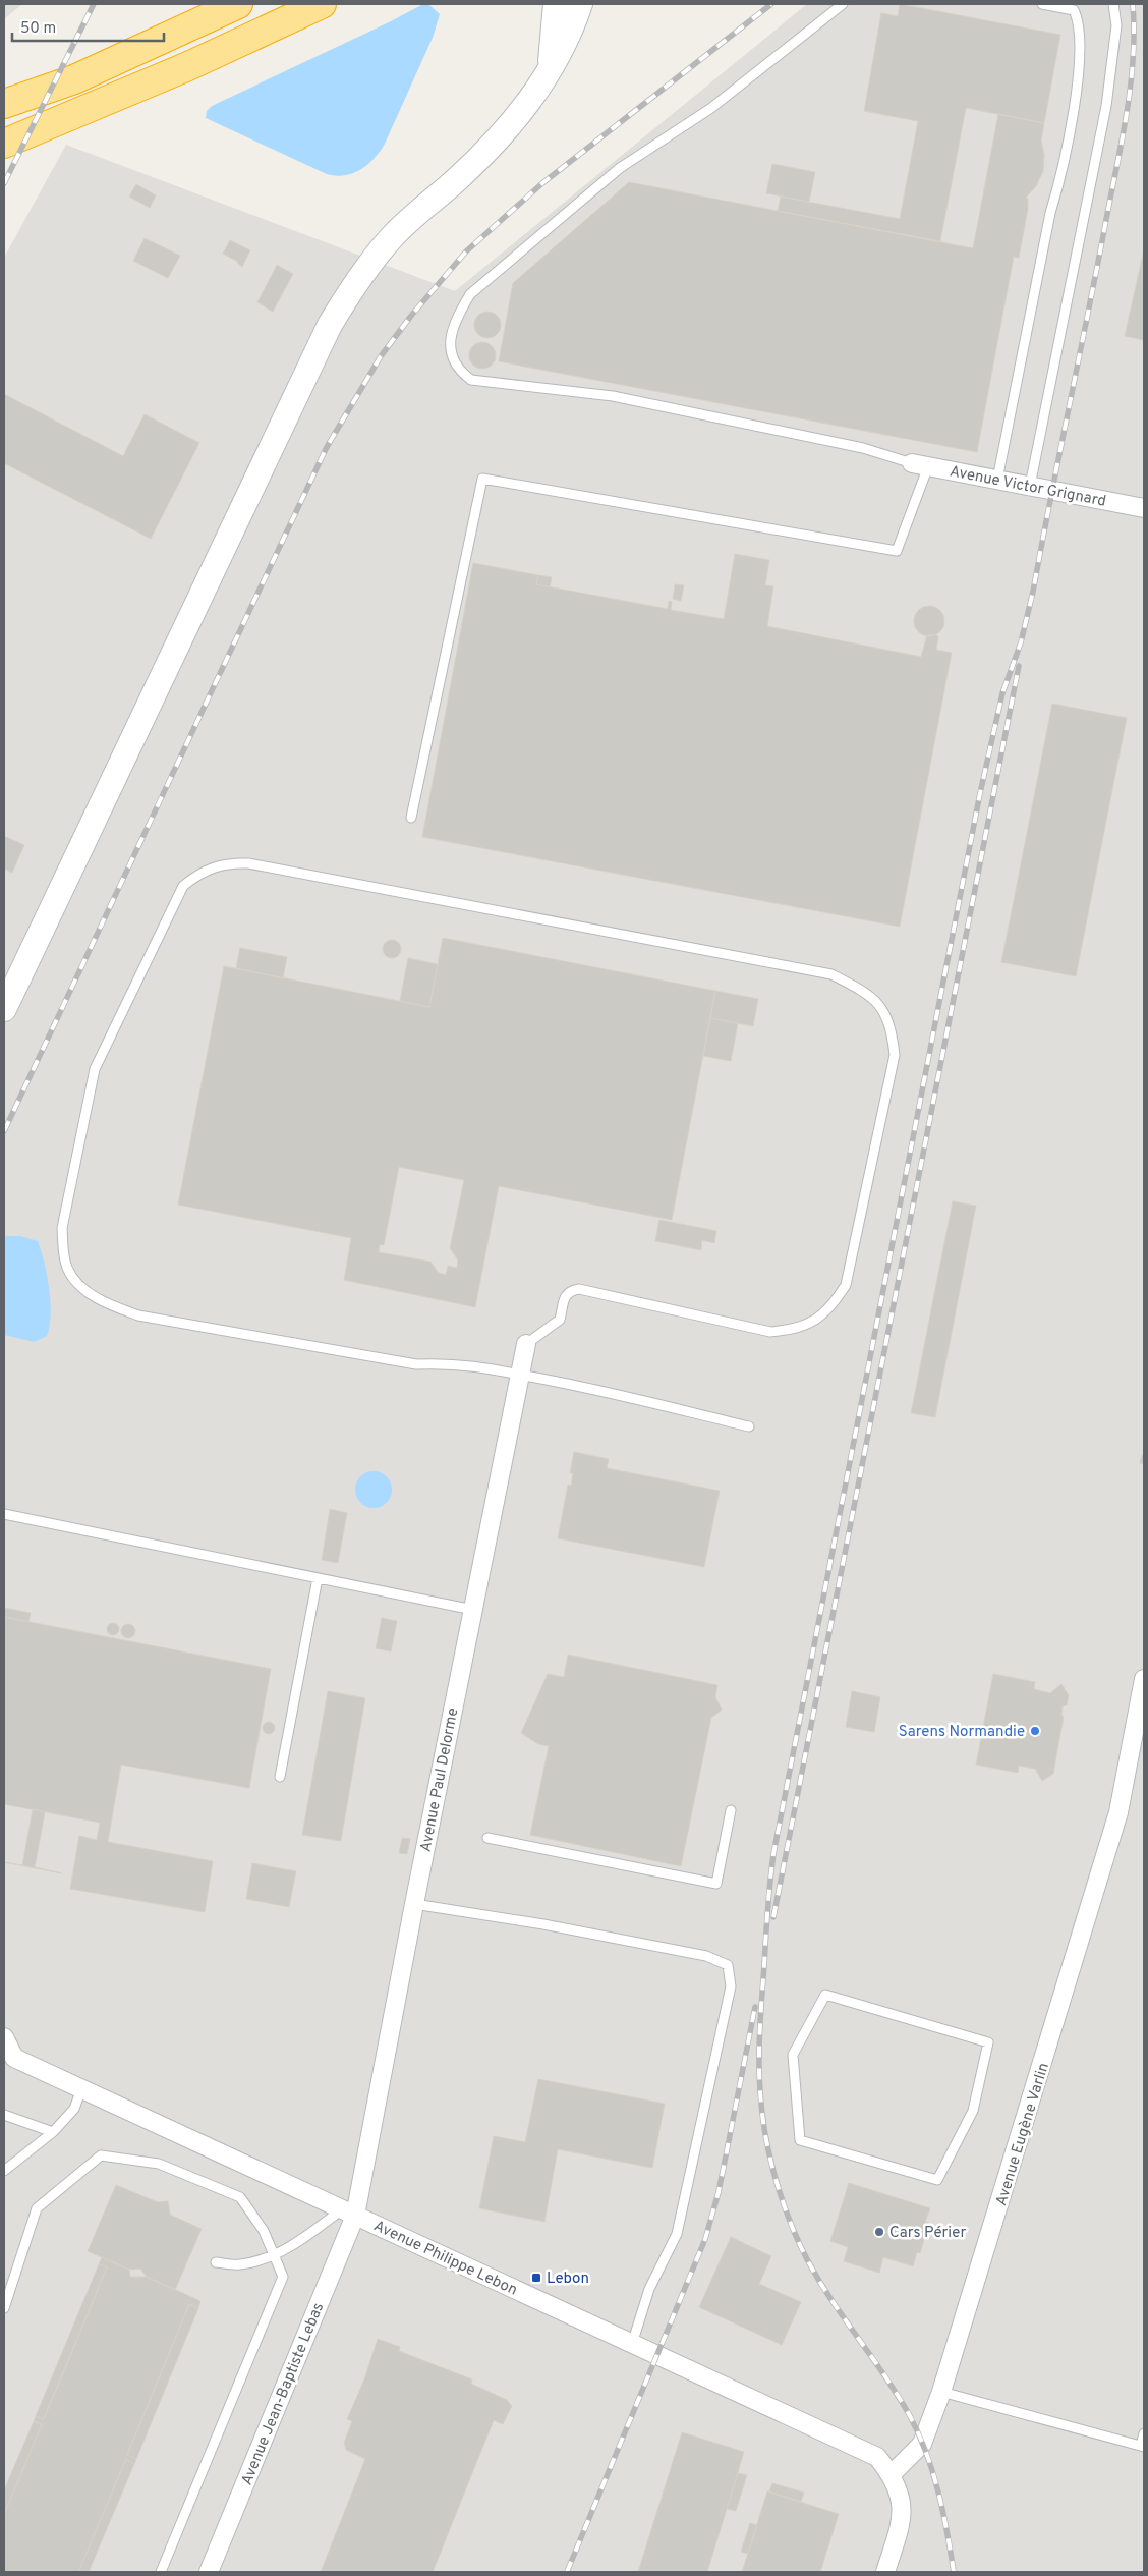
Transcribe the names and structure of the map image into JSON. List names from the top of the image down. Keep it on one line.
{"streets":{"street":["Avenue Victor Grignard","Avenue Paul Delorme","Avenue Eugène Varlin","Avenue Philippe Lebon","Avenue Jean-Baptiste Lebas"]},"crossings":[["Avenue Paul Delorme","Avenue Philippe Lebon"],["Avenue Paul Delorme","Avenue Jean-Baptiste Lebas"],["Avenue Eugène Varlin","Avenue Philippe Lebon"],["Avenue Philippe Lebon","Avenue Jean-Baptiste Lebas"]],"places":{"other":["Sarens Normandie","Cars Périer"],"transit":["Lebon"]},"scale_bar":"50 m"}
